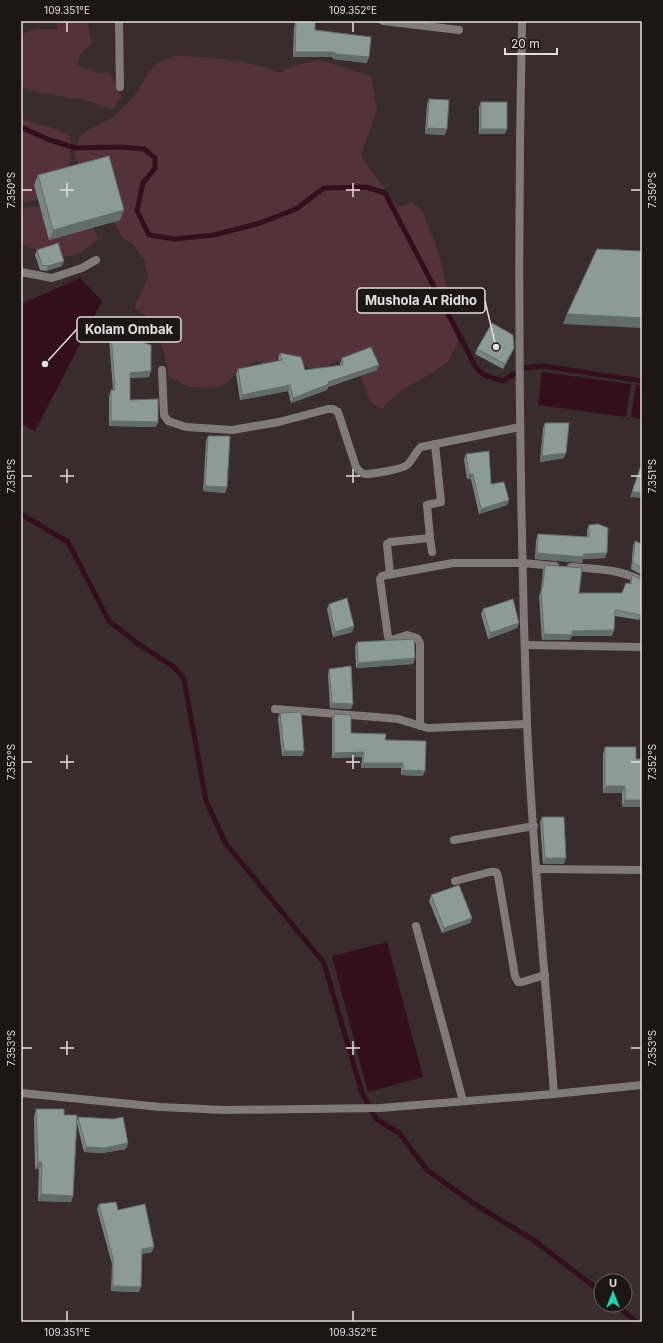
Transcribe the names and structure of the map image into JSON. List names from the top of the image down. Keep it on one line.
{"places":["Mushola Ar Ridho","Kolam Ombak"],"scale_bar":"20 m","north":"top","coordinates":["109.351°E","109.352°E","7.350°S","7.351°S","7.352°S","7.353°S"]}
